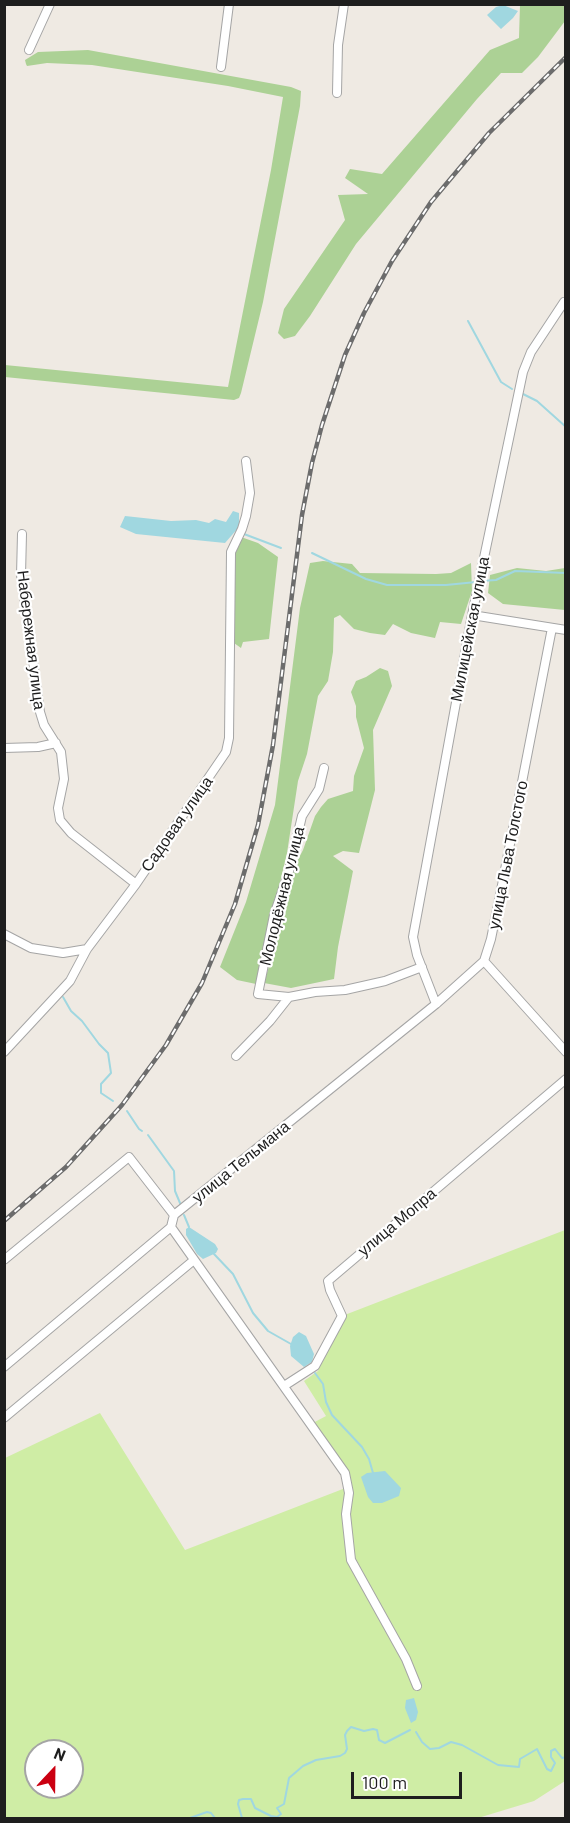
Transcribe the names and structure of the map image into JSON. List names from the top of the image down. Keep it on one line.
{"streets":{"street":["Милицейская улица","Набережная улица","Садовая улица","улица Льва Толстого","Молодёжная улица","улица Тельмана","улица Мопра"]},"crossings":[["Милицейская улица","улица Тельмана"],["Набережная улица","Садовая улица"],["улица Льва Толстого","улица Тельмана"]],"scale_bar":"100 m","north":"top"}
